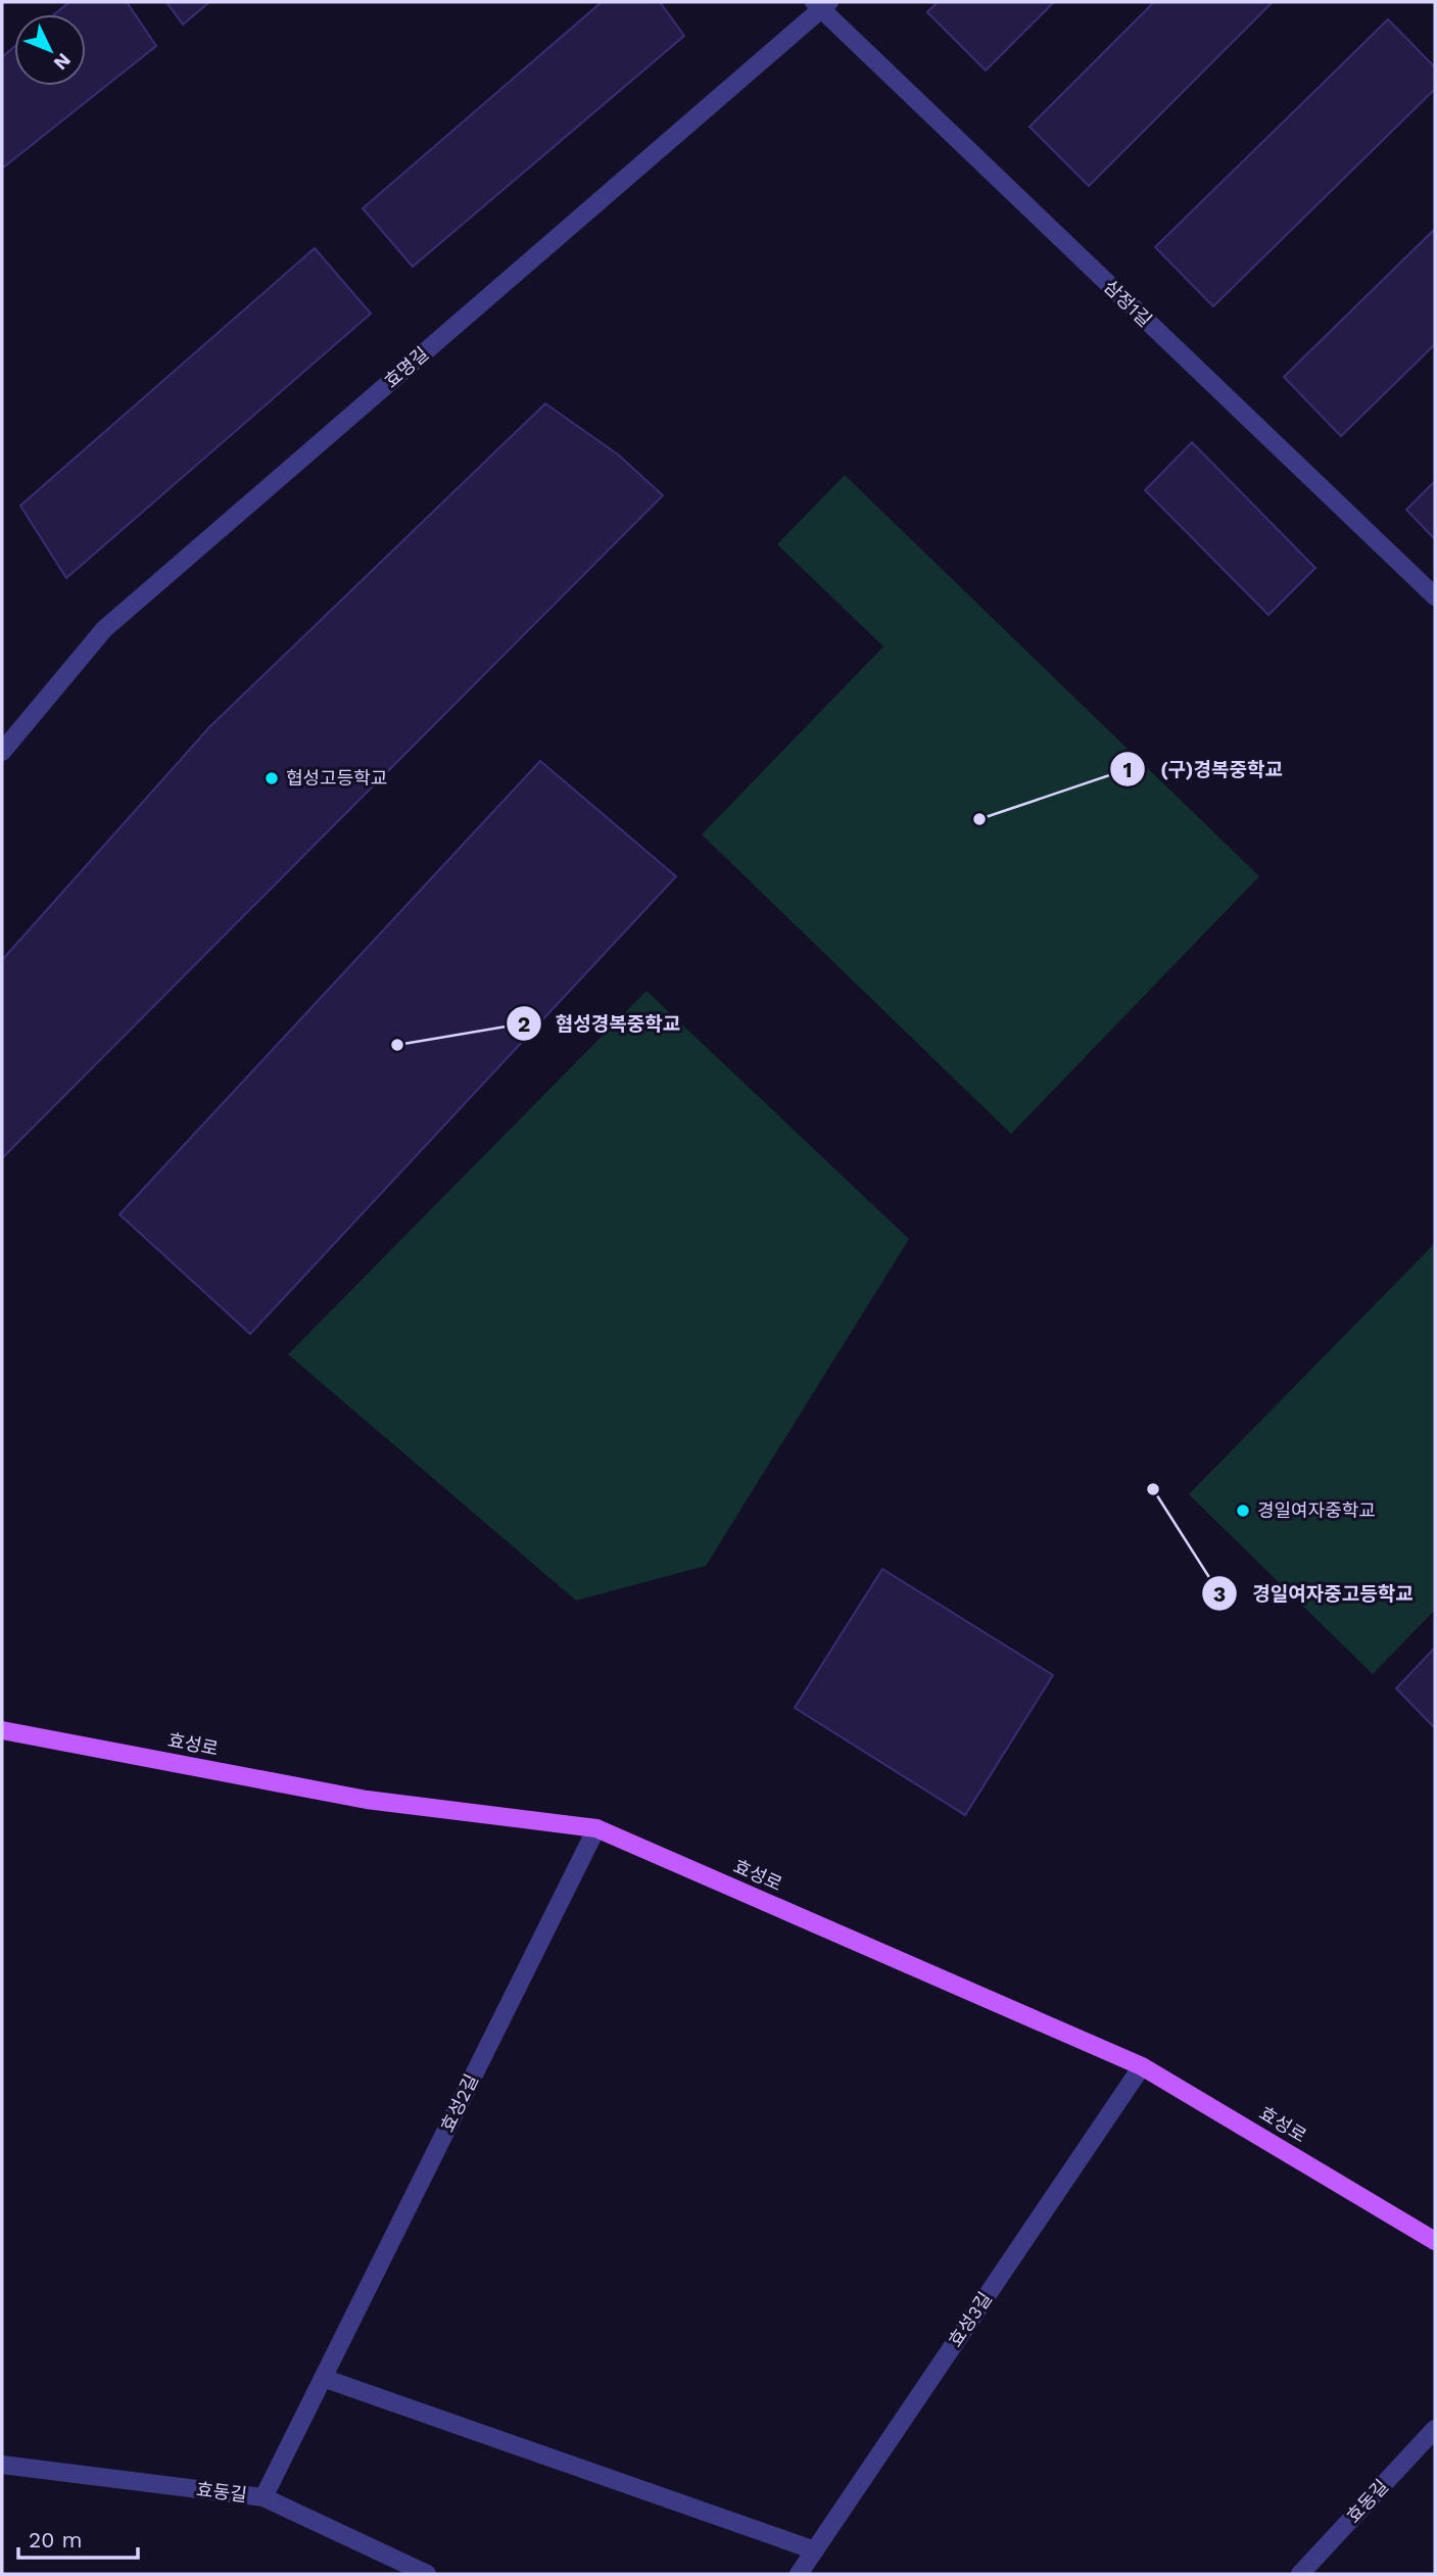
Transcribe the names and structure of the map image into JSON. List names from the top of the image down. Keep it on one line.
{"streets":{"main road":["효성로"],"street":["삼정1길","효명길","효성2길","효성3길","효동길"]},"crossings":[["삼정1길","효명길"],["효성로","효성2길"],["효성로","효성3길"],["효성2길","효동길"]],"places":["협성고등학교","(구)경복중학교","협성경복중학교","경일여자중고등학교","경일여자중학교"],"scale_bar":"20 m","north":"bottom right"}
